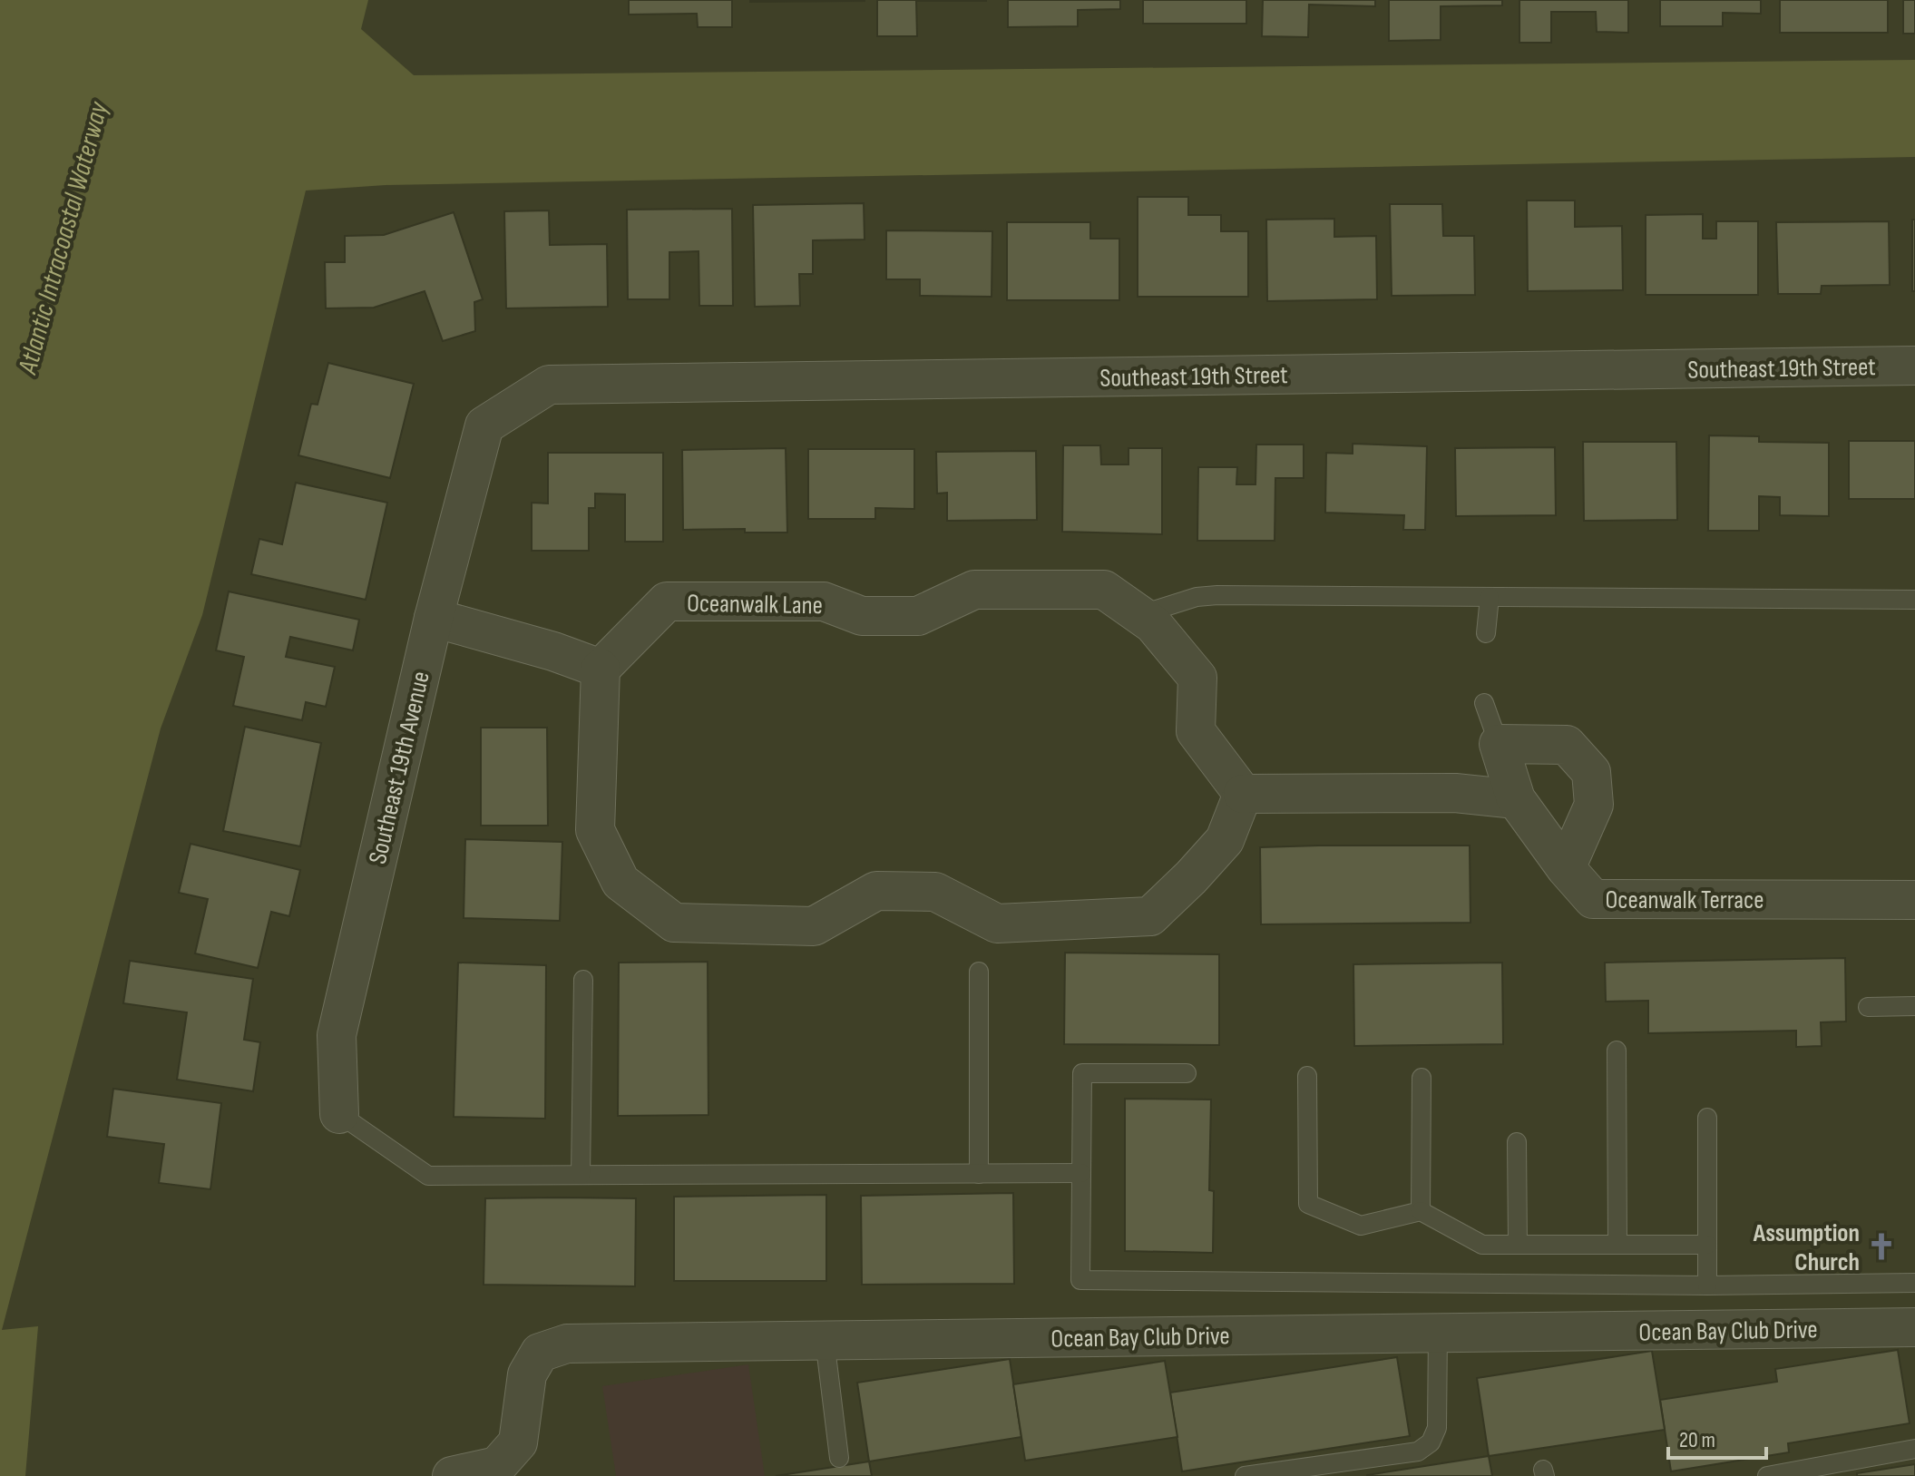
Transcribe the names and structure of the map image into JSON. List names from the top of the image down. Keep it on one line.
{"streets":{"street":["Southeast 19th Street","Oceanwalk Lane","Southeast 19th Avenue","Oceanwalk Terrace","Ocean Bay Club Drive"]},"crossings":[["Southeast 19th Street","Southeast 19th Avenue"]],"water":["Atlantic Intracoastal Waterway"],"places":{"church":["Assumption Church"]},"scale_bar":"20 m"}
